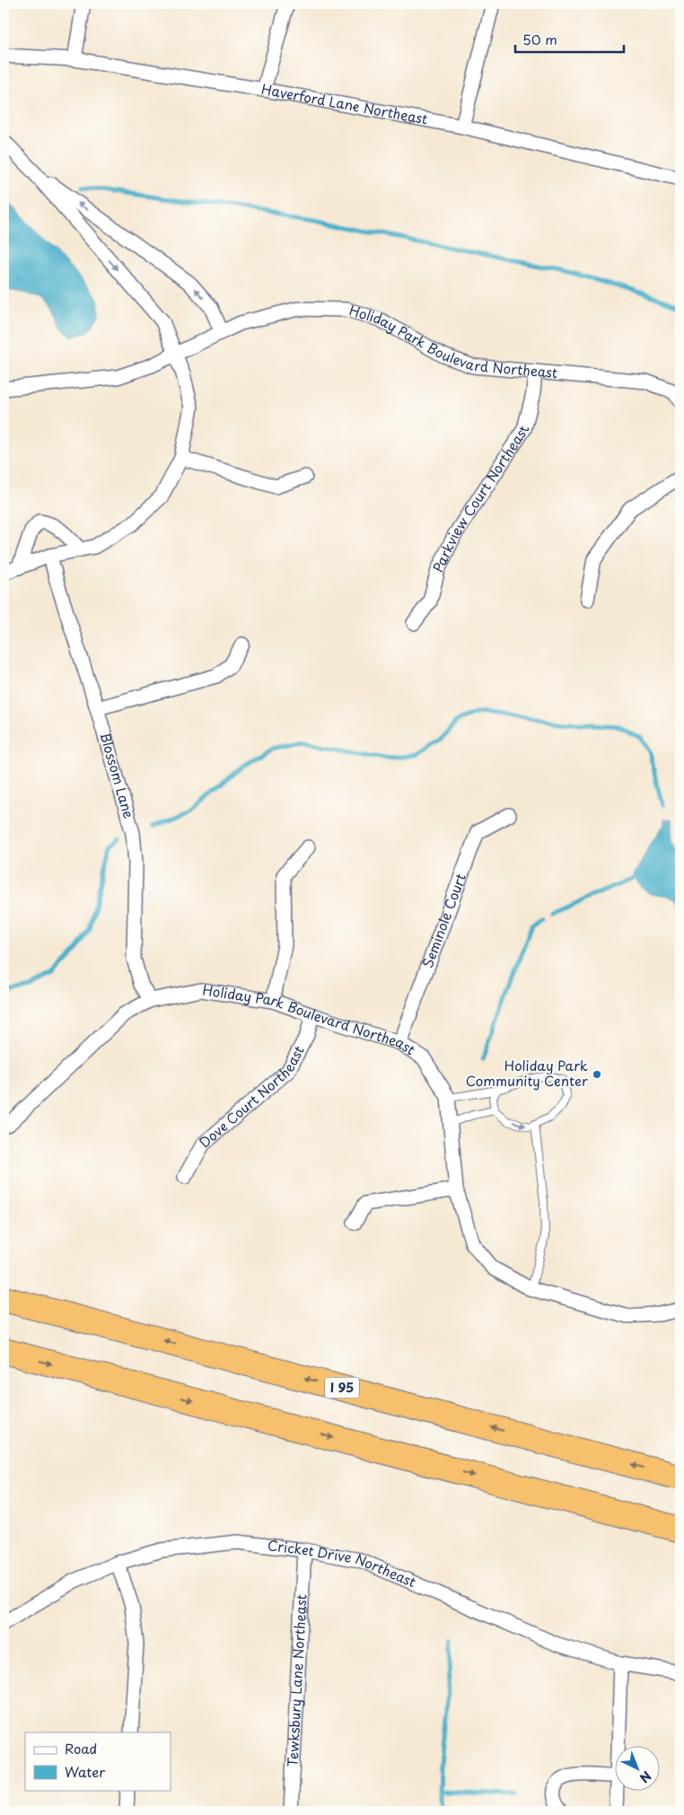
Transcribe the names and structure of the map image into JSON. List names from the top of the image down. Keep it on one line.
{"streets":{"highway":["I 95"],"street":["Haverford Lane Northeast","Holiday Park Boulevard Northeast","Parkview Court Northeast","Blossom Lane","Seminole Court","Dove Court Northeast","Cricket Drive Northeast","Tewksbury Lane Northeast"]},"crossings":[["Holiday Park Boulevard Northeast","Parkview Court Northeast"],["Holiday Park Boulevard Northeast","Blossom Lane"],["Holiday Park Boulevard Northeast","Seminole Court"],["Holiday Park Boulevard Northeast","Dove Court Northeast"],["Cricket Drive Northeast","Tewksbury Lane Northeast"]],"places":["Holiday Park Community Center"],"legend":["Road","Water"],"scale_bar":"50 m","north":"bottom right"}
